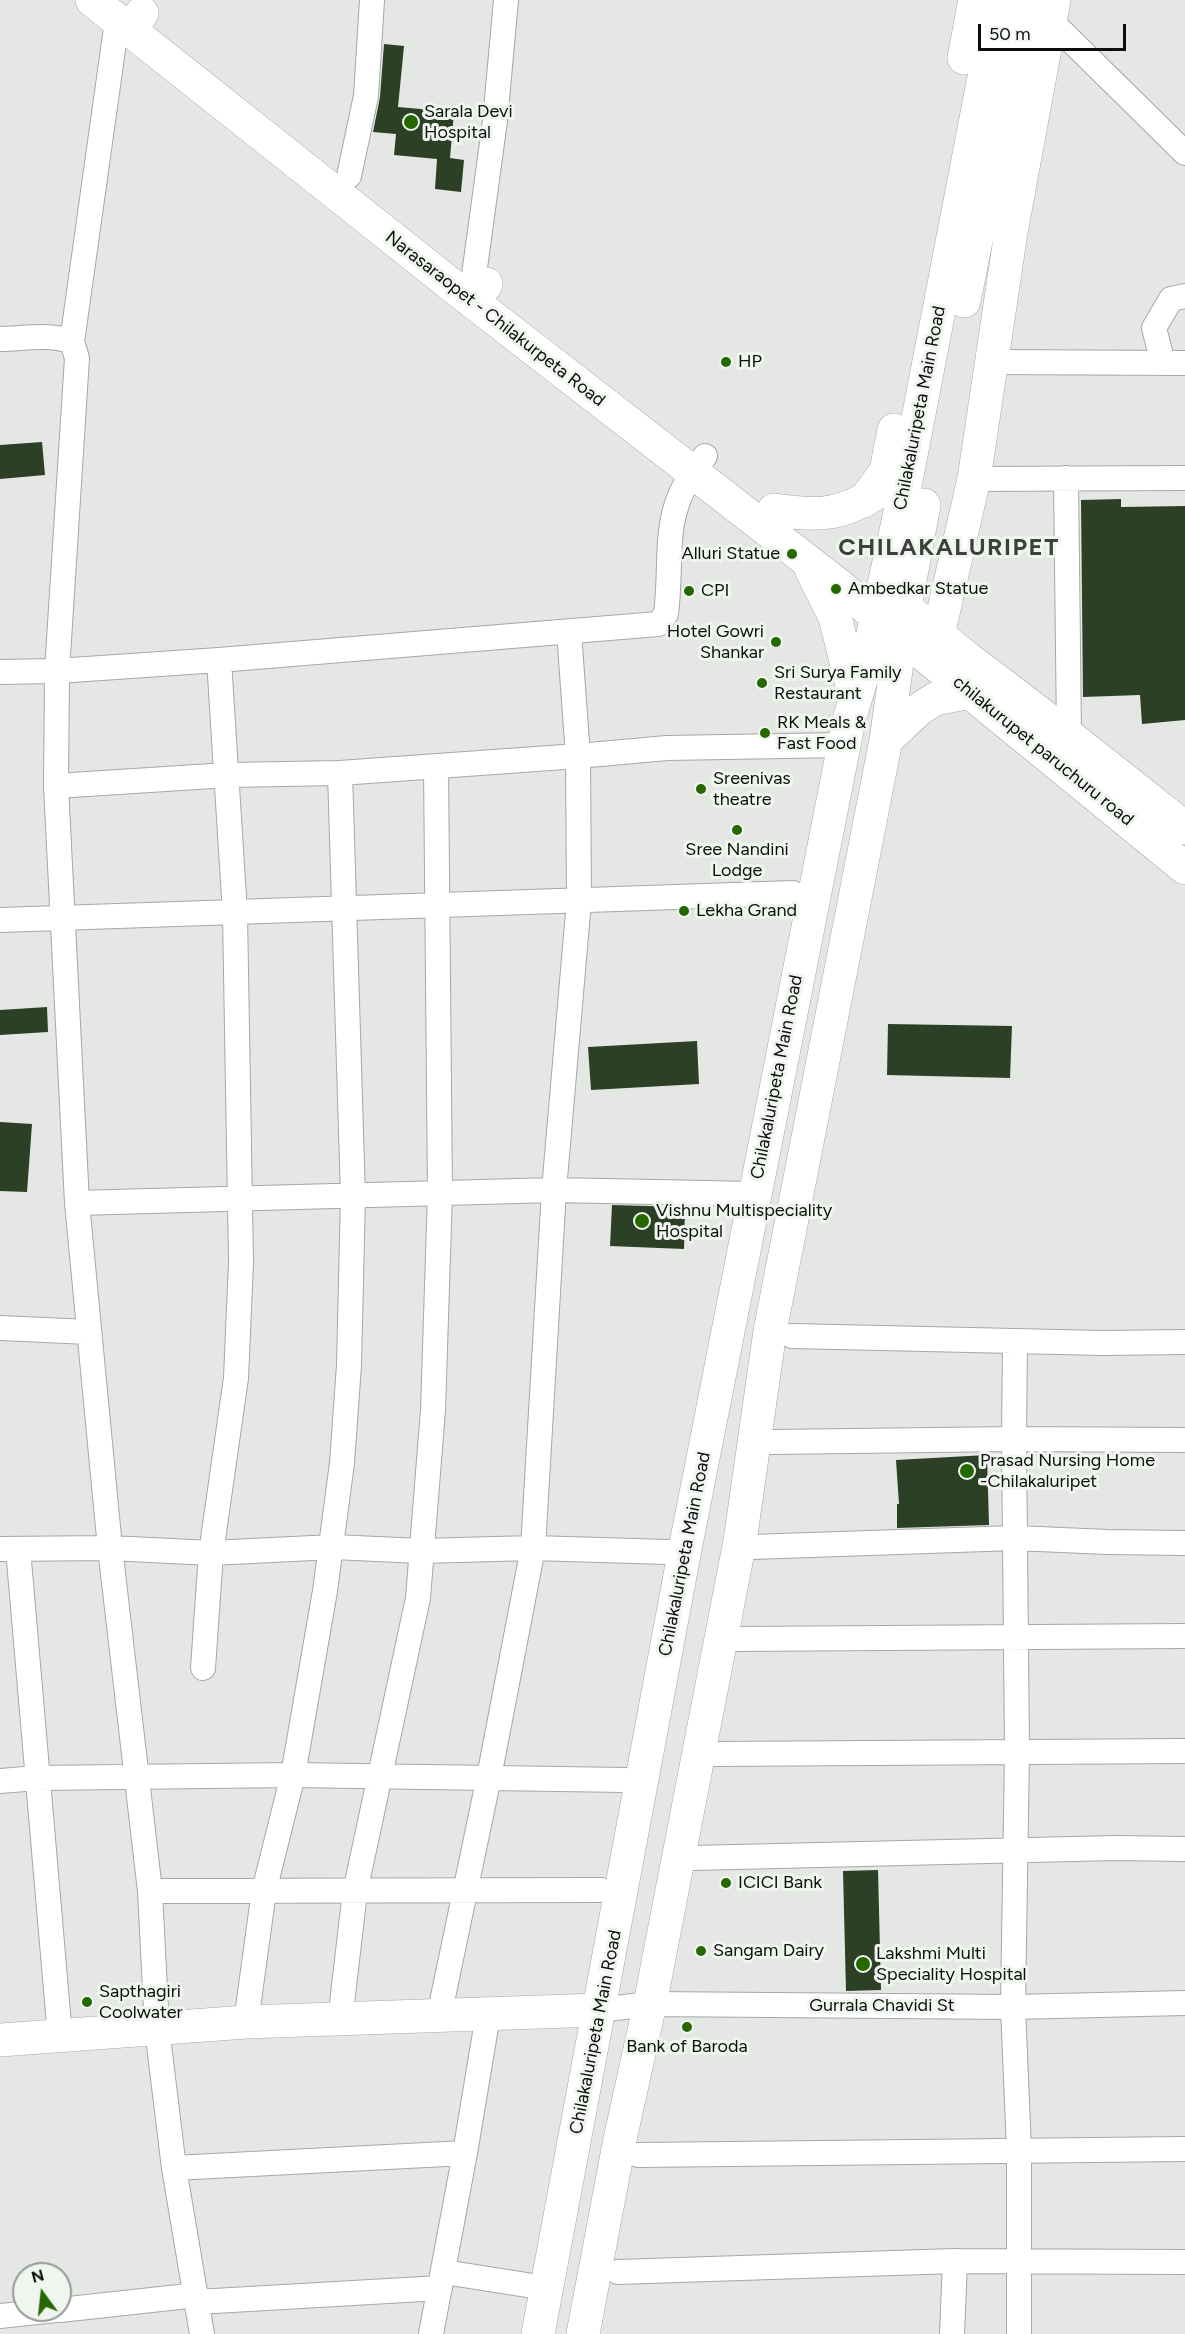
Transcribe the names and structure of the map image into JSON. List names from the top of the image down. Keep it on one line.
{"streets":{"main road":["Narasaraopet - Chilakurpeta Road","Chilakaluripeta Main Road","chilakurupet paruchuru road"],"street":["Gurrala Chavidi St"]},"crossings":[["Narasaraopet - Chilakurpeta Road","Chilakaluripeta Main Road"],["Narasaraopet - Chilakurpeta Road","chilakurupet paruchuru road"],["Chilakaluripeta Main Road","chilakurupet paruchuru road"],["Chilakaluripeta Main Road","Gurrala Chavidi St"]],"districts":["CHILAKALURIPET"],"places":["Sarala Devi Hospital","HP","Alluri Statue","Ambedkar Statue","CPI","Hotel Gowri Shankar","Sri Surya Family Restaurant","RK Meals & Fast Food","Sreenivas theatre","Sree Nandini Lodge","Lekha Grand","Vishnu Multispeciality Hospital","Prasad Nursing Home -Chilakaluripet","ICICI Bank","Sangam Dairy","Lakshmi Multi Speciality Hospital","Sapthagiri Coolwater","Bank of Baroda"],"scale_bar":"50 m","north":"top"}
